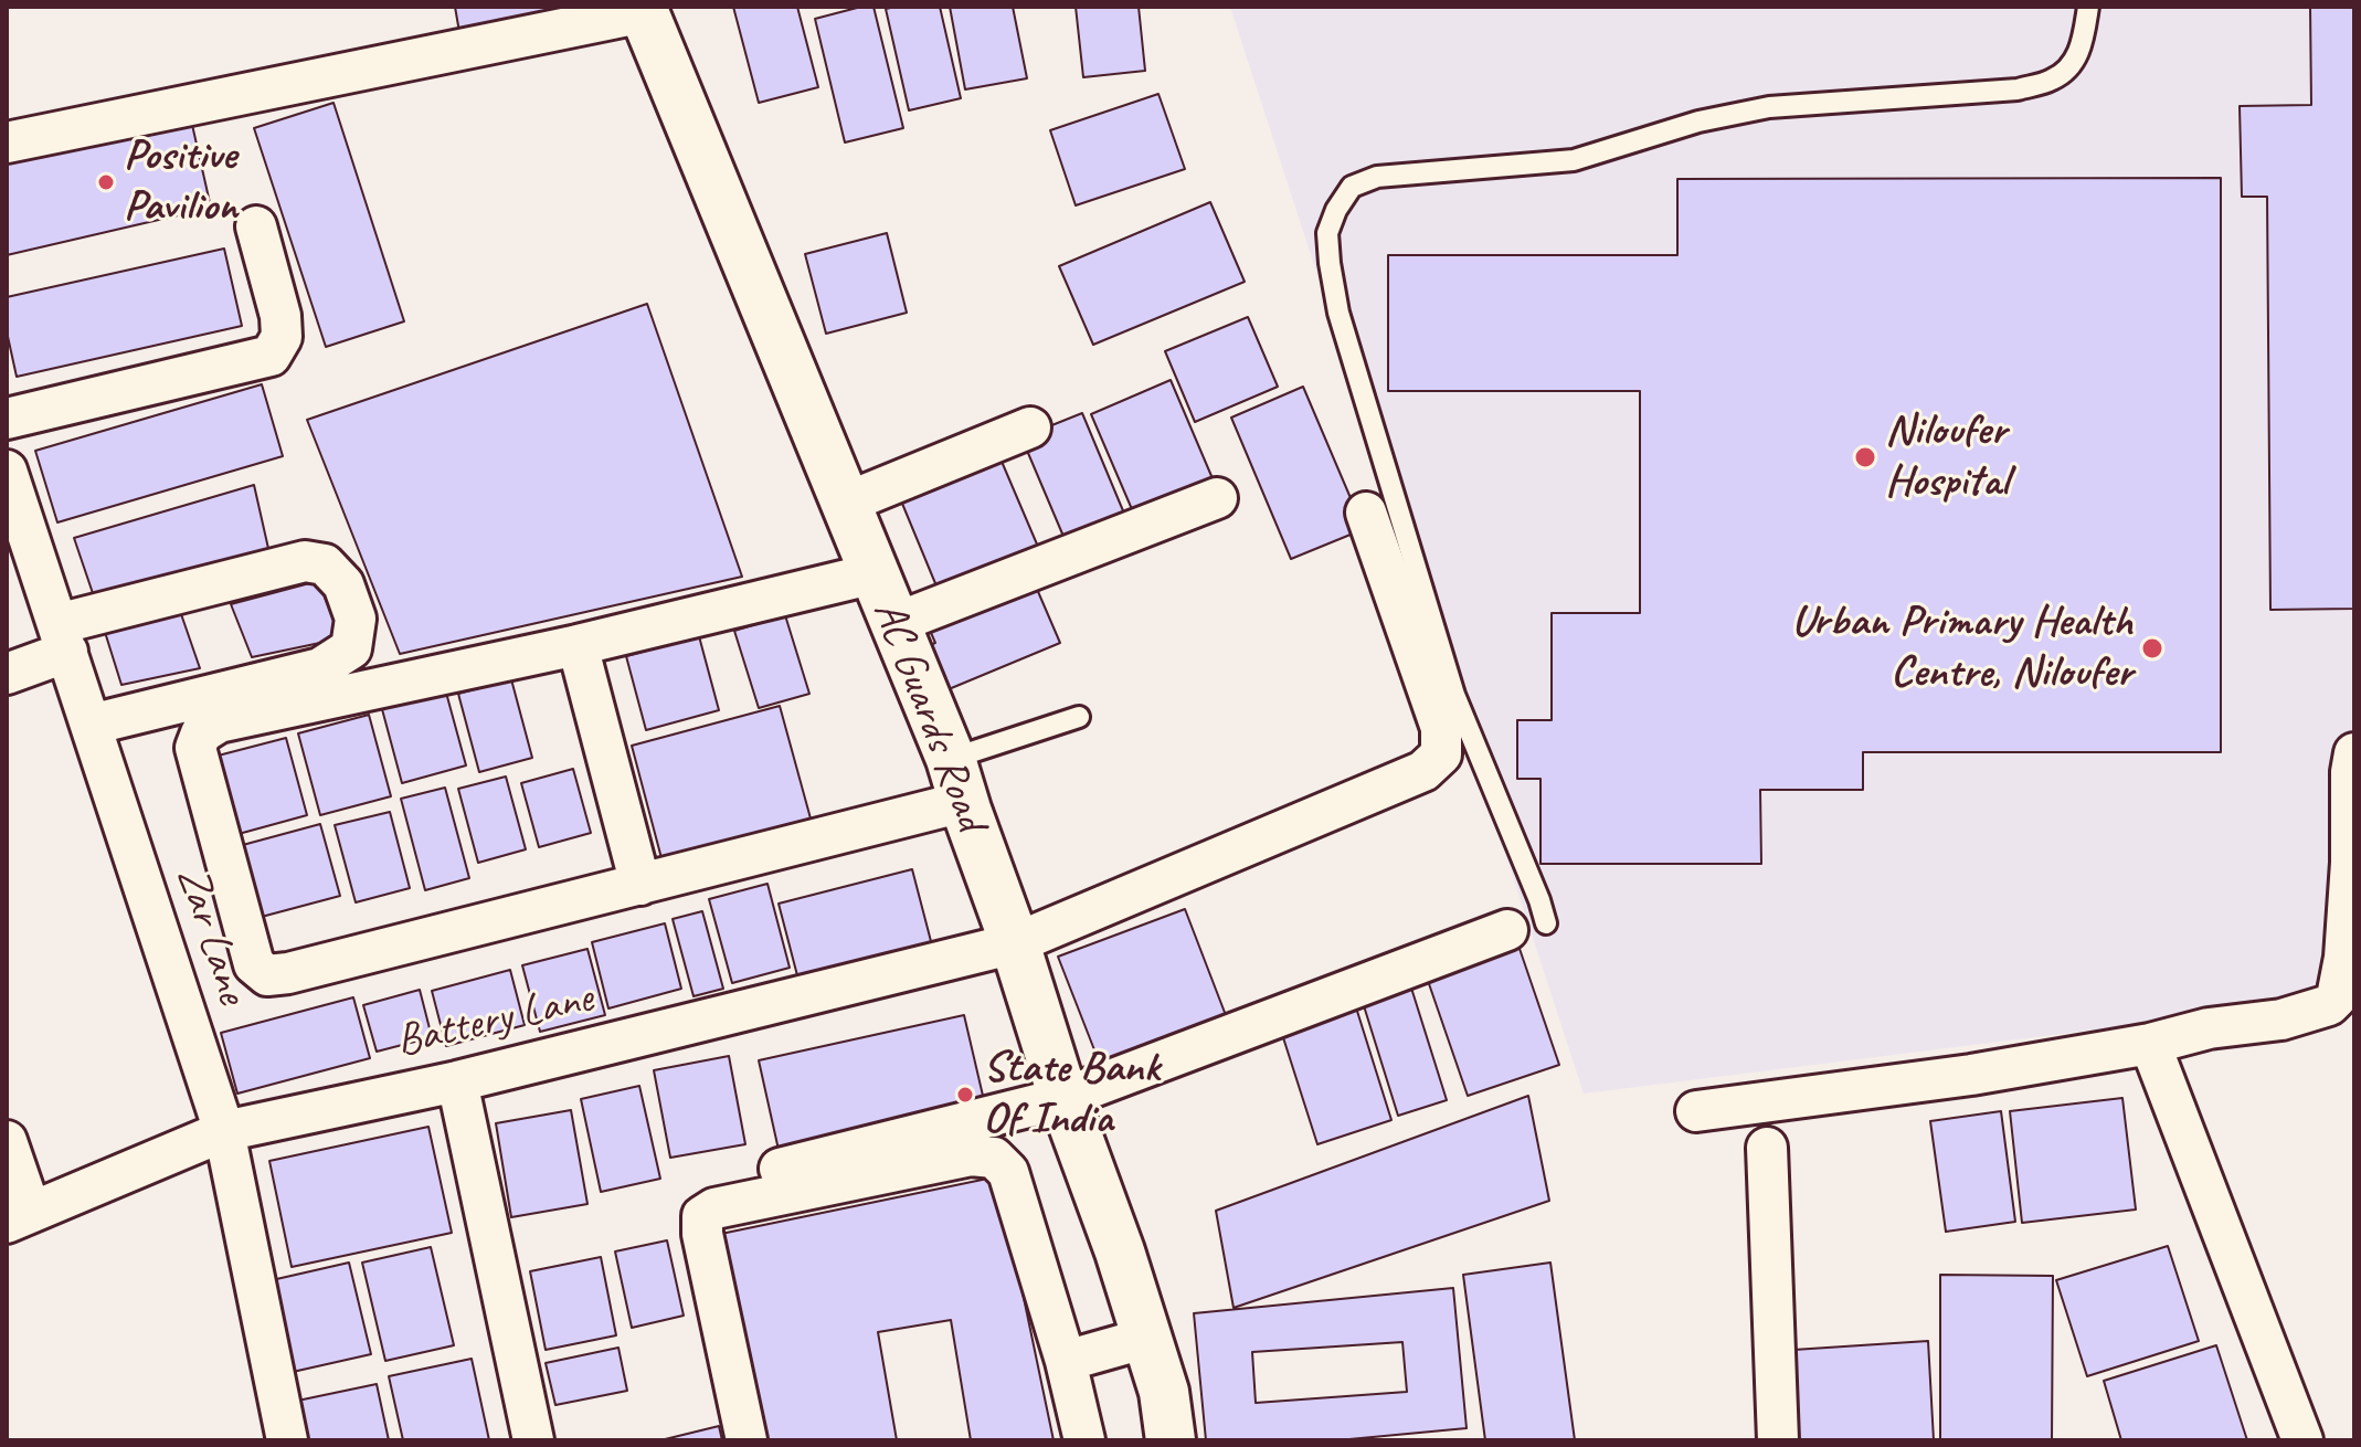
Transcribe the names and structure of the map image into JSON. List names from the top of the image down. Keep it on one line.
{"streets":{"street":["AC Guards Road","Zar Lane","Battery Lane"]},"crossings":[["AC Guards Road","Battery Lane"],["Zar Lane","Battery Lane"]],"places":["Positive Pavilion","Niloufer Hospital","Urban Primary Health Centre, Niloufer","State Bank Of India"]}
